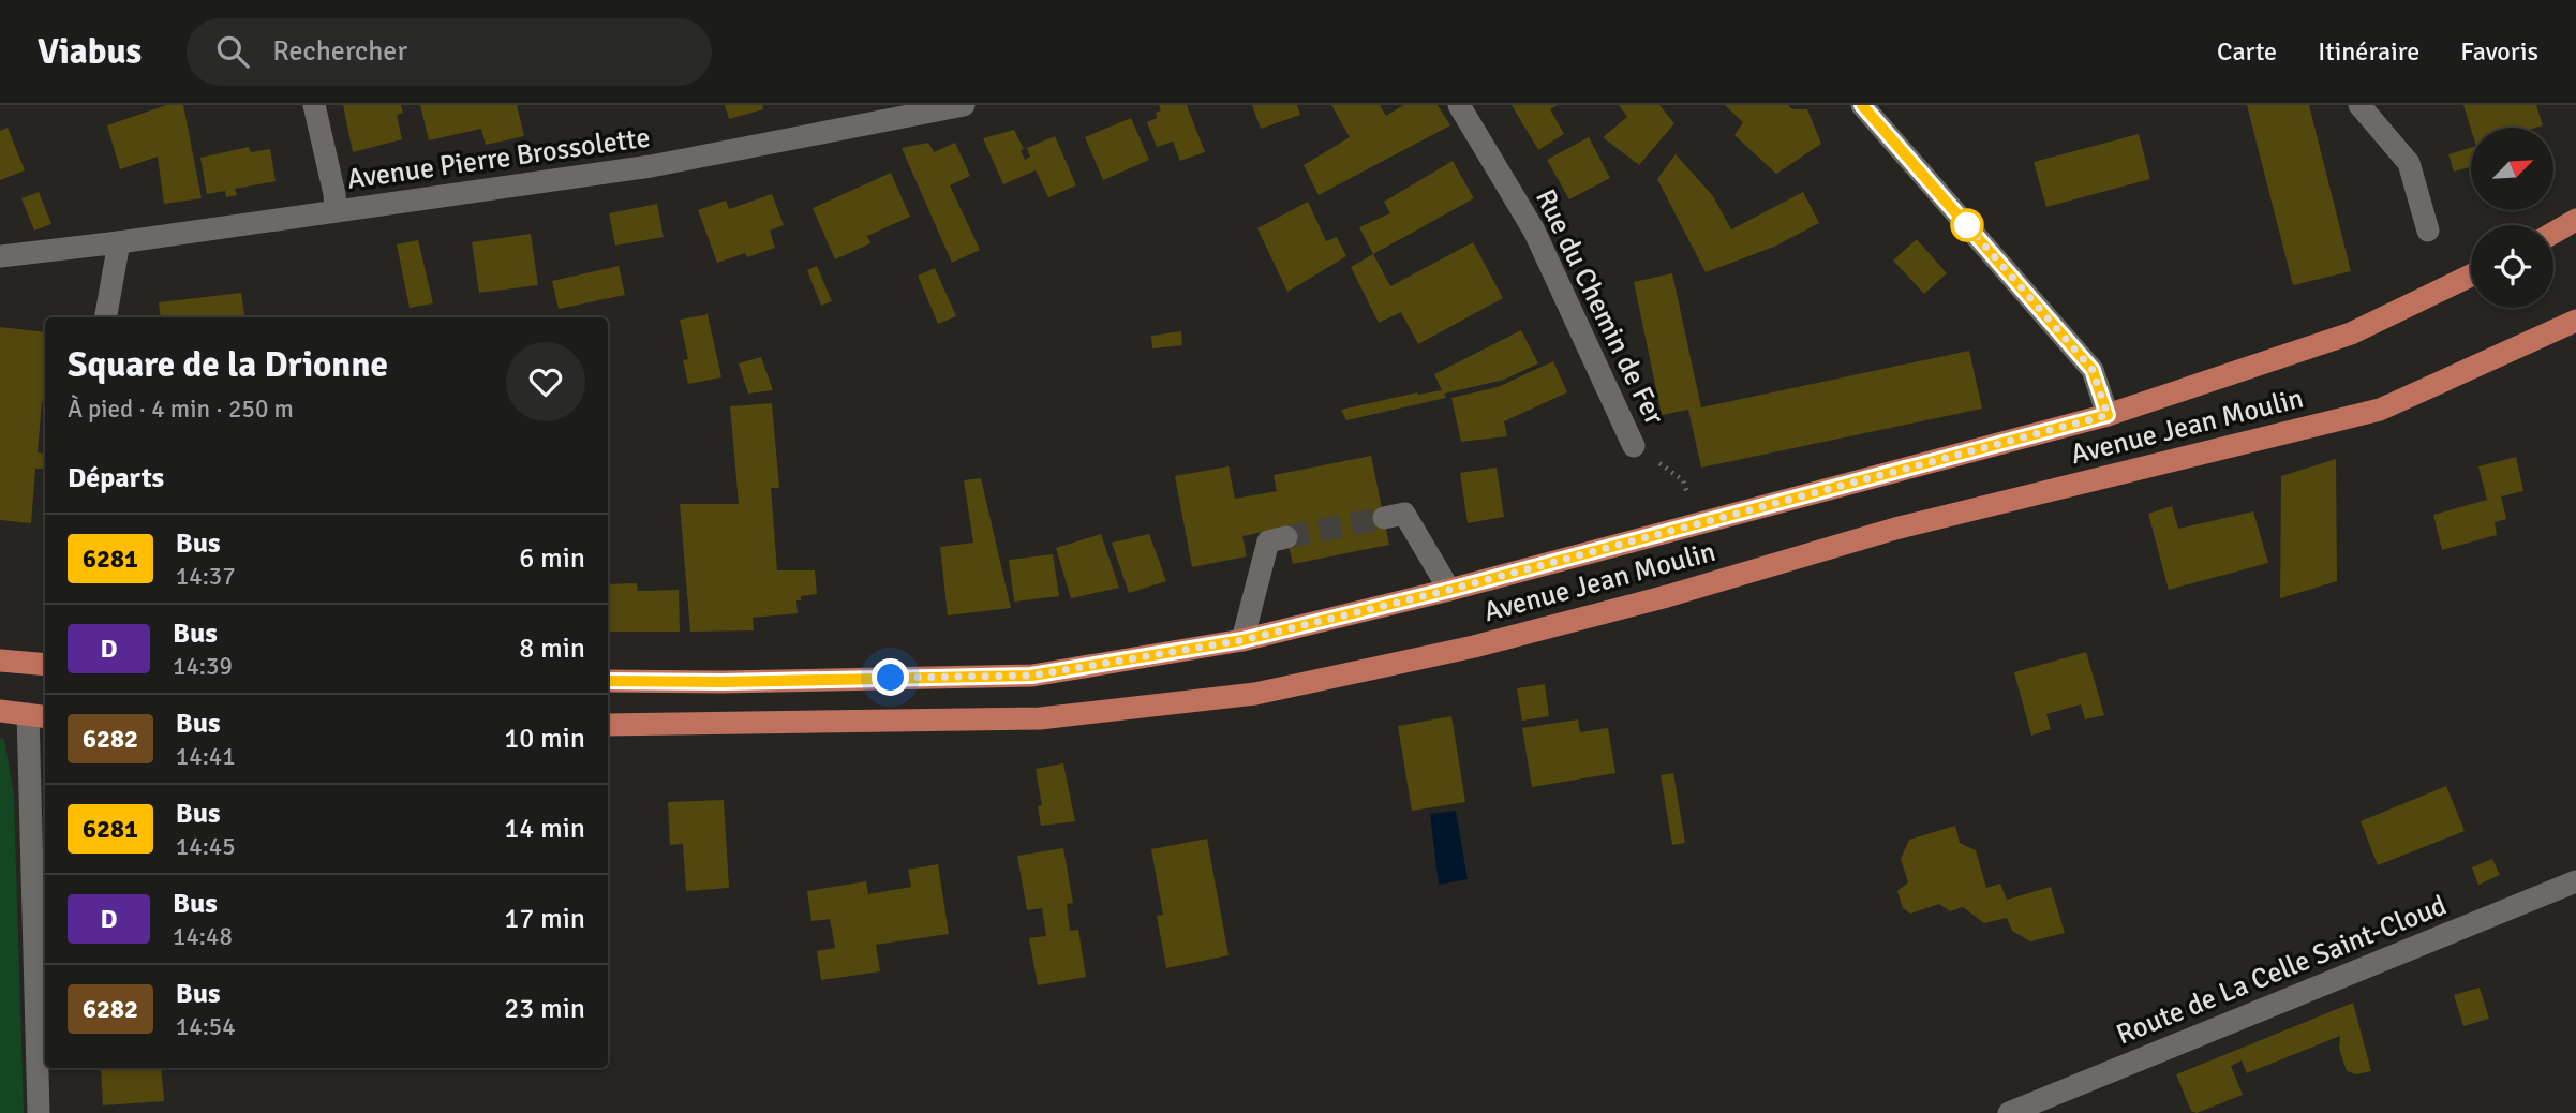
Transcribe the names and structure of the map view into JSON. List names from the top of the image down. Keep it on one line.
{"streets":{"main road":["Avenue Jean Moulin"],"street":["Avenue Pierre Brossolette","Rue du Chemin de Fer","Route de La Celle Saint-Cloud"]},"crossings":[["Rue du Chemin de Fer","Avenue Jean Moulin"]],"lines":["bus line 6281"],"north":"top right","page":{"header":"Viabus","search":"Rechercher","nav":["Carte","Itinéraire","Favoris"],"heading":[["Square de la Drionne","À pied · 4 min · 250 m"],"Départs"],"list":[{"mark":"6281","name":"Bus","note":"14:37","value":"6 min"},{"mark":"D","name":"Bus","note":"14:39","value":"8 min"},{"mark":"6282","name":"Bus","note":"14:41","value":"10 min"},{"mark":"6281","name":"Bus","note":"14:45","value":"14 min"},{"mark":"D","name":"Bus","note":"14:48","value":"17 min"},{"mark":"6282","name":"Bus","note":"14:54","value":"23 min"}]}}
